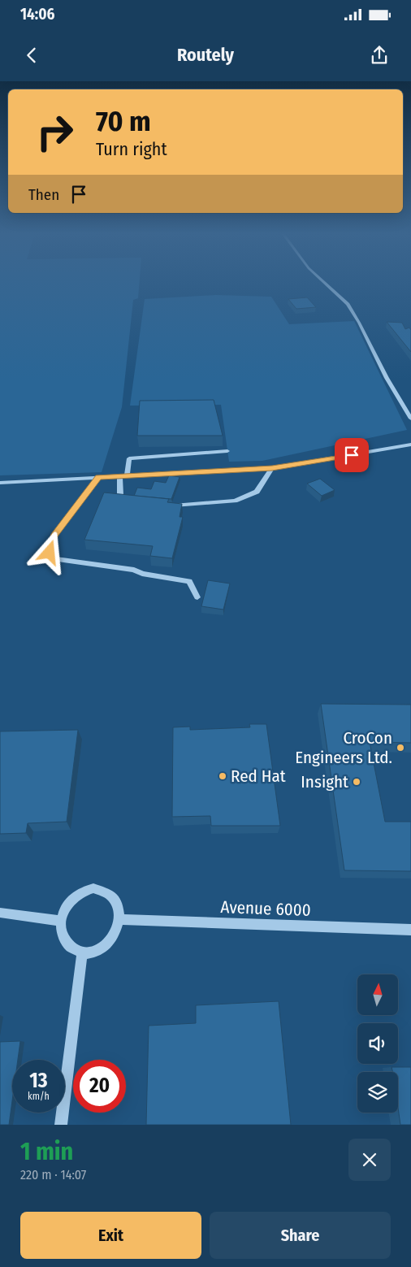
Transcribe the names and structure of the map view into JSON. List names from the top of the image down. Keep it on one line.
{"streets":{"street":["Avenue 6000"]},"places":["CroCon Engineers Ltd.","Red Hat","Insight"],"north":"top","page":{"status":"14:06","header":"Routely","turn":["70 m","Turn right"],"then":"Then","speed":"13 km/h","limit":"20","heading":["1 min","220 m · 14:07"],"buttons":["Exit","Share"]}}
